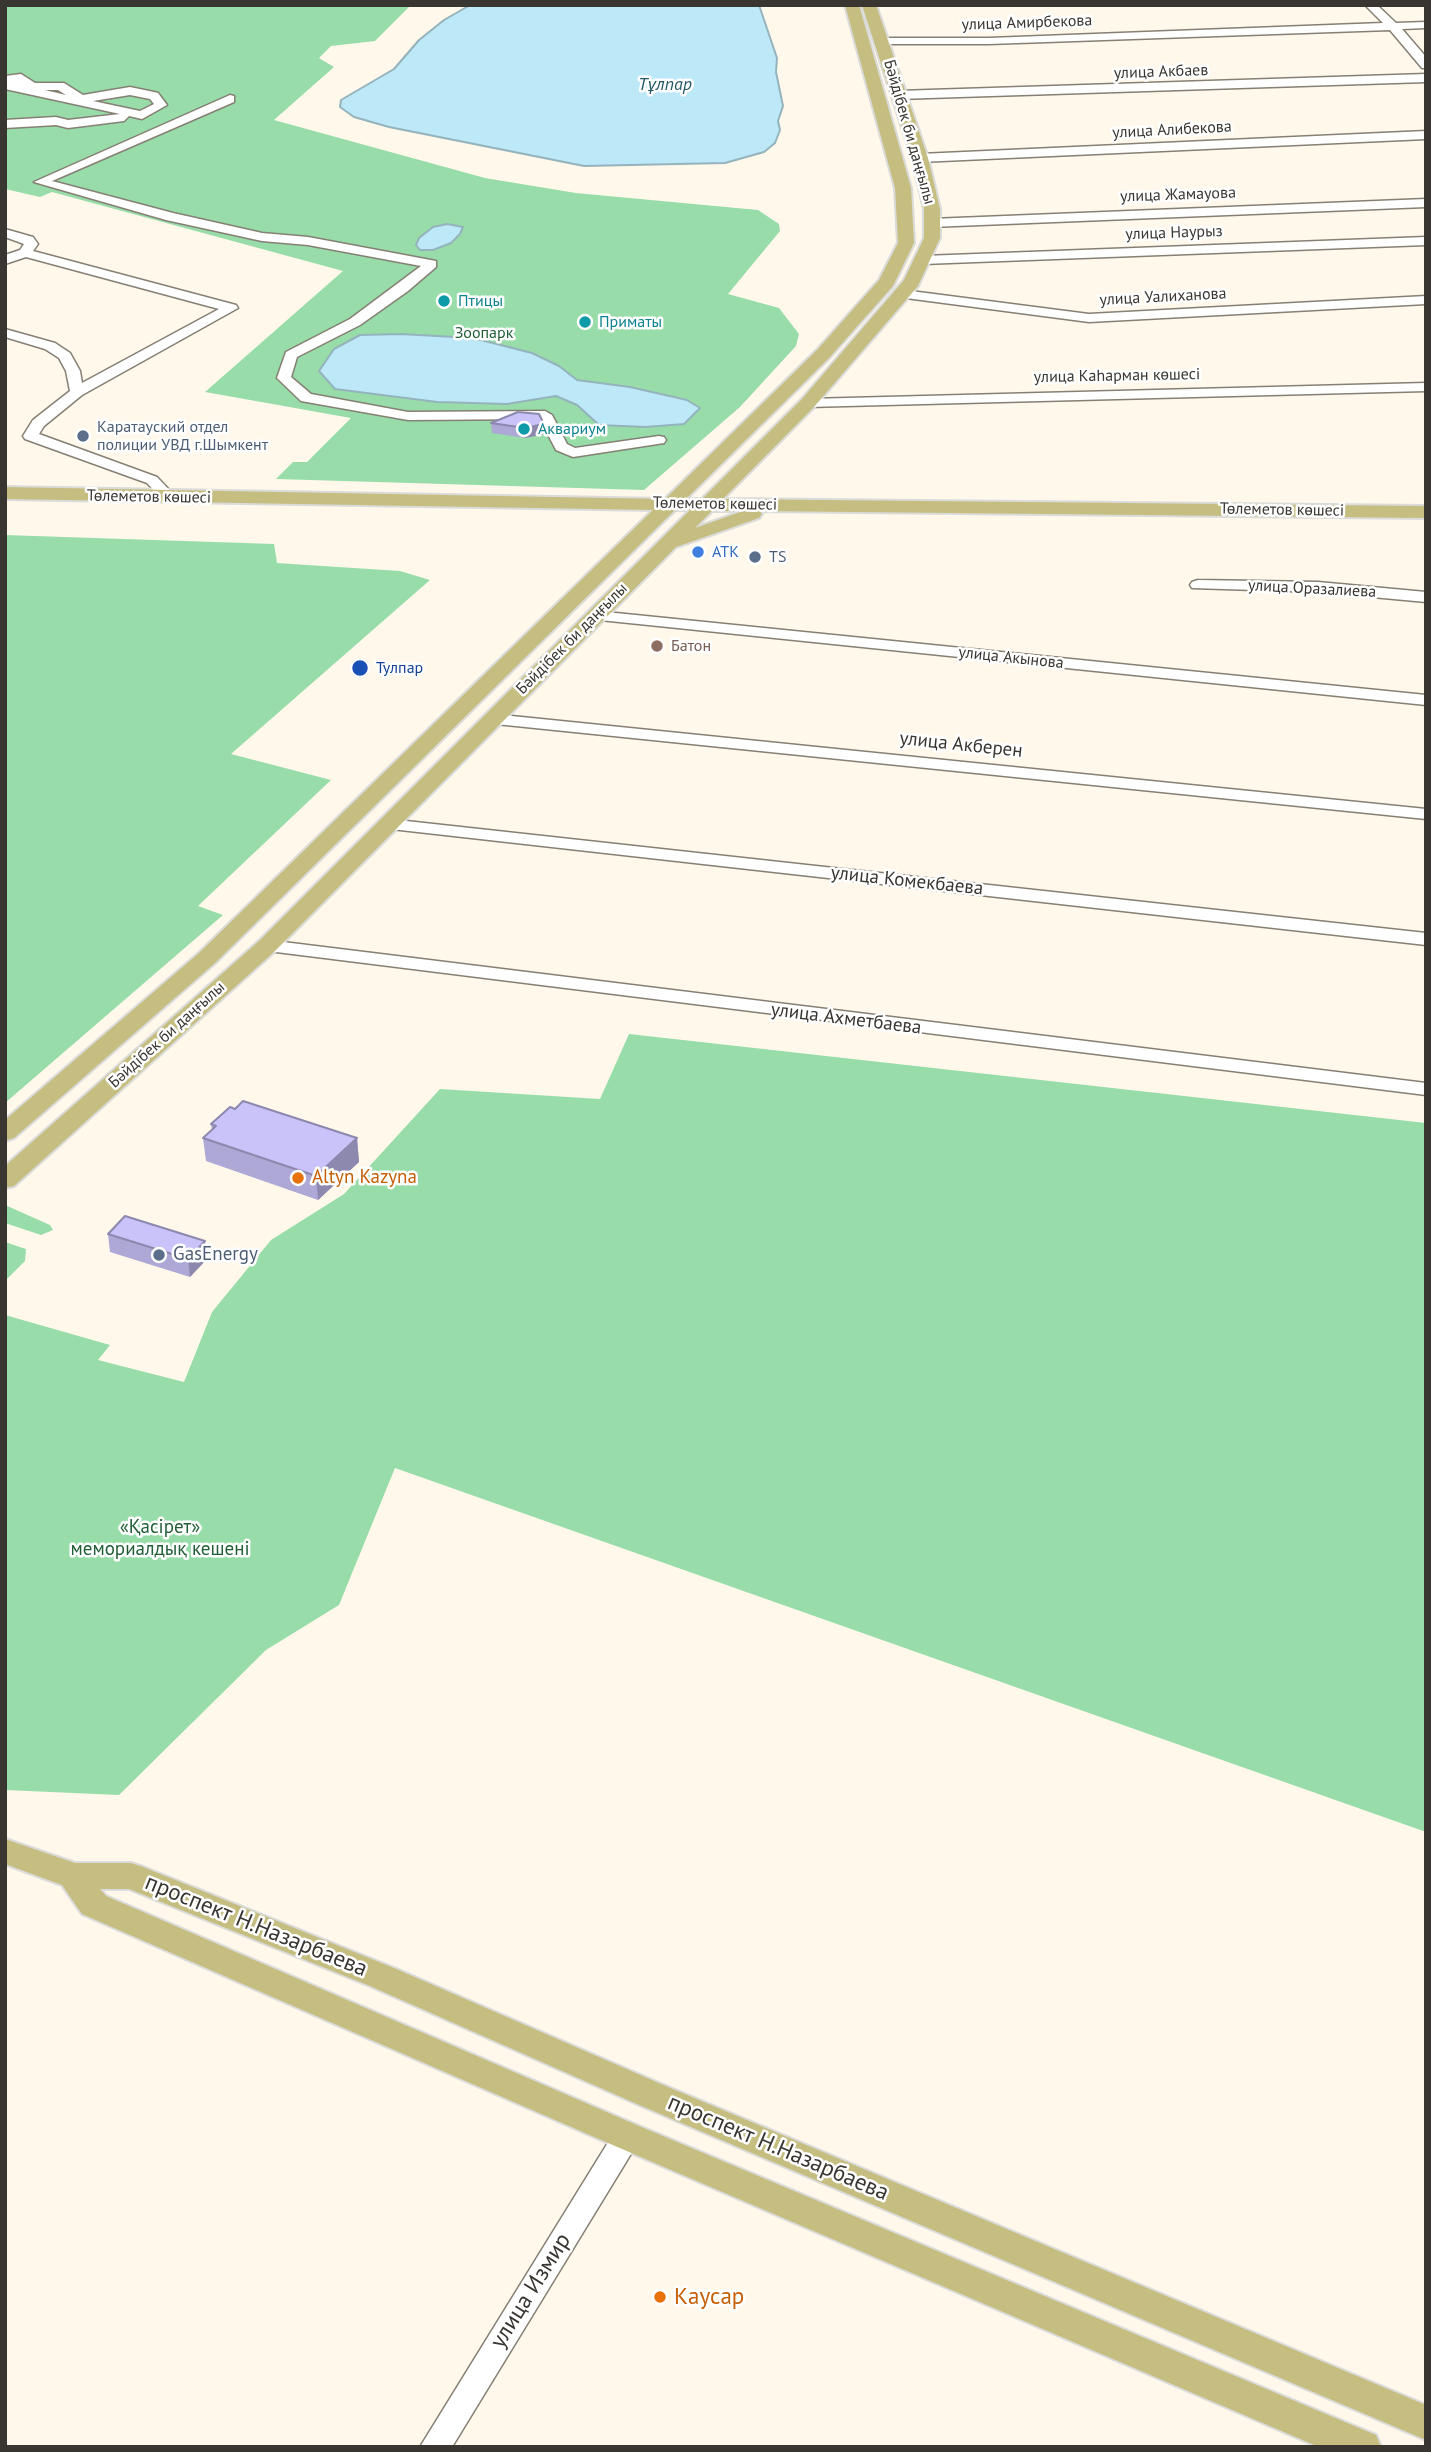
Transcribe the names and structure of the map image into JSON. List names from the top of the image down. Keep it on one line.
{"streets":{"main road":["Бәйдібек би даңғылы","Төлеметов көшесі","проспект Н.Назарбаева"],"street":["улица Амирбекова","улица Акбаев","улица Алибекова","улица Жамауова","улица Наурыз","улица Уалиханова","улица Каһарман көшесі","улица Оразалиева","улица Акынова","улица Акберен","улица Комекбаева","улица Ахметбаева","улица Измир"]},"crossings":[["улица Амирбекова","Бәйдібек би даңғылы"],["улица Акбаев","Бәйдібек би даңғылы"],["улица Алибекова","Бәйдібек би даңғылы"],["Бәйдібек би даңғылы","улица Жамауова"],["Бәйдібек би даңғылы","улица Наурыз"],["Бәйдібек би даңғылы","улица Уалиханова"],["Бәйдібек би даңғылы","улица Каһарман көшесі"],["Бәйдібек би даңғылы","Төлеметов көшесі"],["Бәйдібек би даңғылы","улица Акынова"],["Бәйдібек би даңғылы","улица Акберен"],["Бәйдібек би даңғылы","улица Комекбаева"],["Бәйдібек би даңғылы","улица Ахметбаева"],["проспект Н.Назарбаева","улица Измир"]],"water":["Тұлпар"],"parks":["Зоопарк","«Қасірет» мемориалдық кешені"],"places":["Птицы","Приматы","Аквариум","Каратауский отдел полиции УВД г.Шымкент","АТК","TS","Батон","Тулпар","Altyn Kazyna","GasEnergy","Каусар"]}
